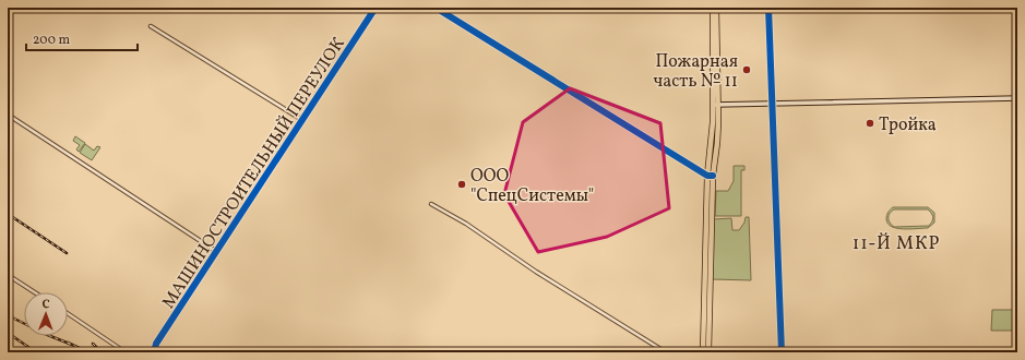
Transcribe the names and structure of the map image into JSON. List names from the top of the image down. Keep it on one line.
{"streets":{"street":["МАШИНОСТРОИТЕЛЬНЫЙ ПЕРЕУЛОК"]},"districts":["11-Й МКР"],"places":["Пожарная часть № 11","Тройка","ООО \"СпецСистемы\""],"scale_bar":"200 m","north":"top"}
